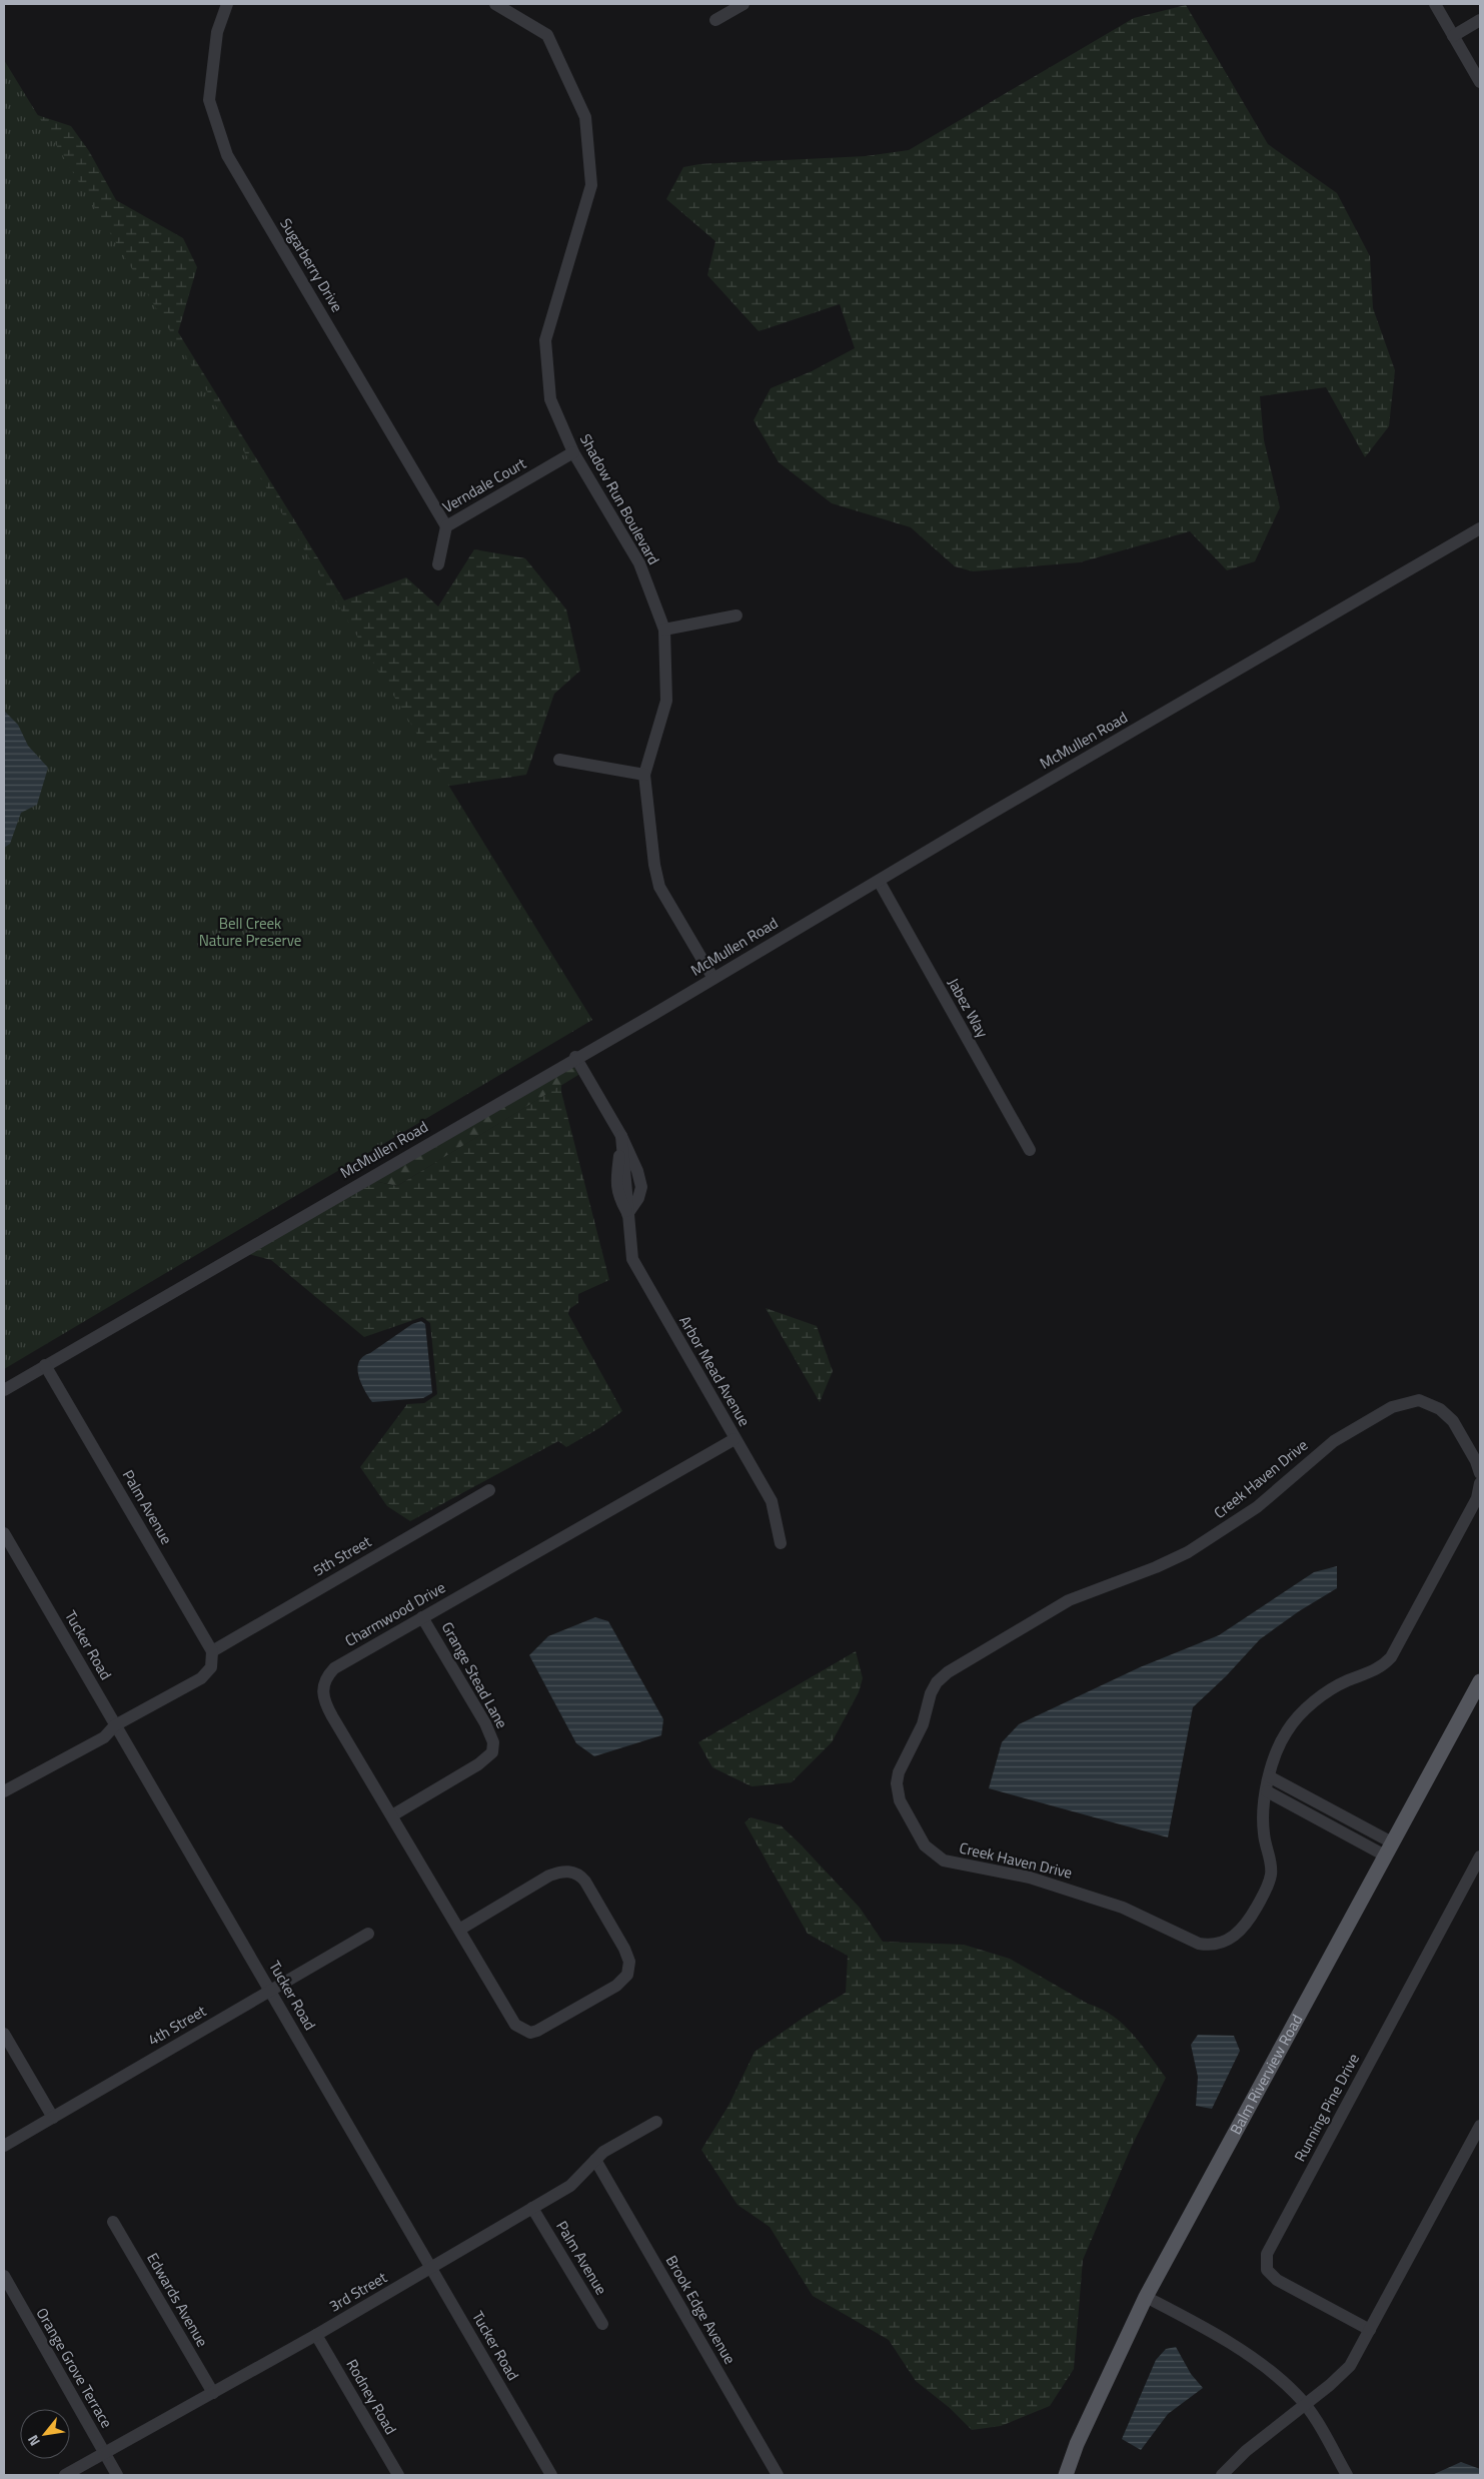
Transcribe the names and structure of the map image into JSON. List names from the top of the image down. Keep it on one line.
{"streets":{"main road":["Balm Riverview Road"],"street":["Sugarberry Drive","Verndale Court","Shadow Run Boulevard","McMullen Road","Jabez Way","Arbor Mead Avenue","Creek Haven Drive","Palm Avenue","5th Street","Charmwood Drive","Tucker Road","Grange Stead Lane","4th Street","Running Pine Drive","3rd Street","Edwards Avenue","Brook Edge Avenue","Orange Grove Terrace","Rodney Road"]},"crossings":[["Sugarberry Drive","Verndale Court"],["Verndale Court","Shadow Run Boulevard"],["Shadow Run Boulevard","McMullen Road"],["McMullen Road","Jabez Way"],["McMullen Road","Palm Avenue"],["Arbor Mead Avenue","Charmwood Drive"],["Palm Avenue","5th Street"],["Palm Avenue","3rd Street"],["Charmwood Drive","Grange Stead Lane"],["Tucker Road","4th Street"],["Tucker Road","3rd Street"],["3rd Street","Edwards Avenue"],["3rd Street","Brook Edge Avenue"],["3rd Street","Orange Grove Terrace"],["3rd Street","Rodney Road"]],"parks":["Bell Creek Nature Preserve"],"north":"bottom left"}
